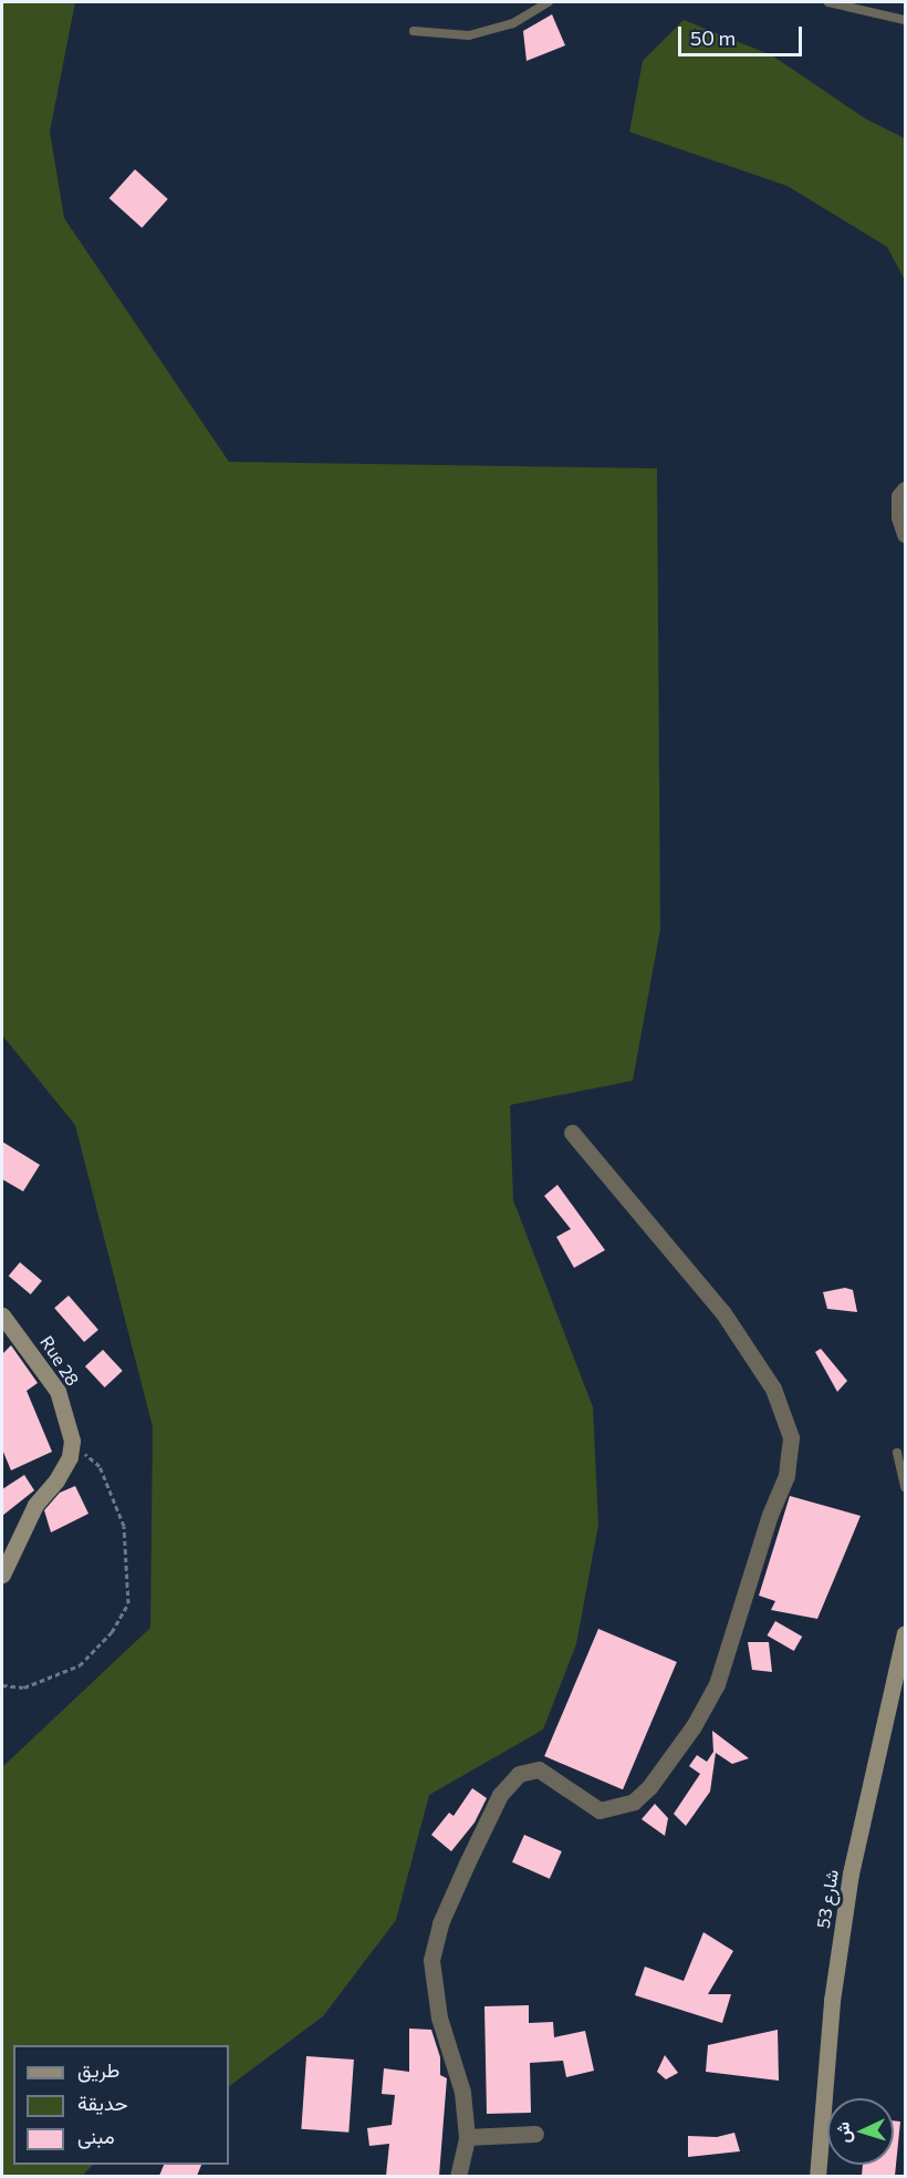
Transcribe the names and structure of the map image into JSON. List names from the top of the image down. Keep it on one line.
{"streets":{"street":["Rue 28","شارع 53"]},"legend":["طريق","حديقة","مبنى"],"scale_bar":"50 m","north":"left"}
